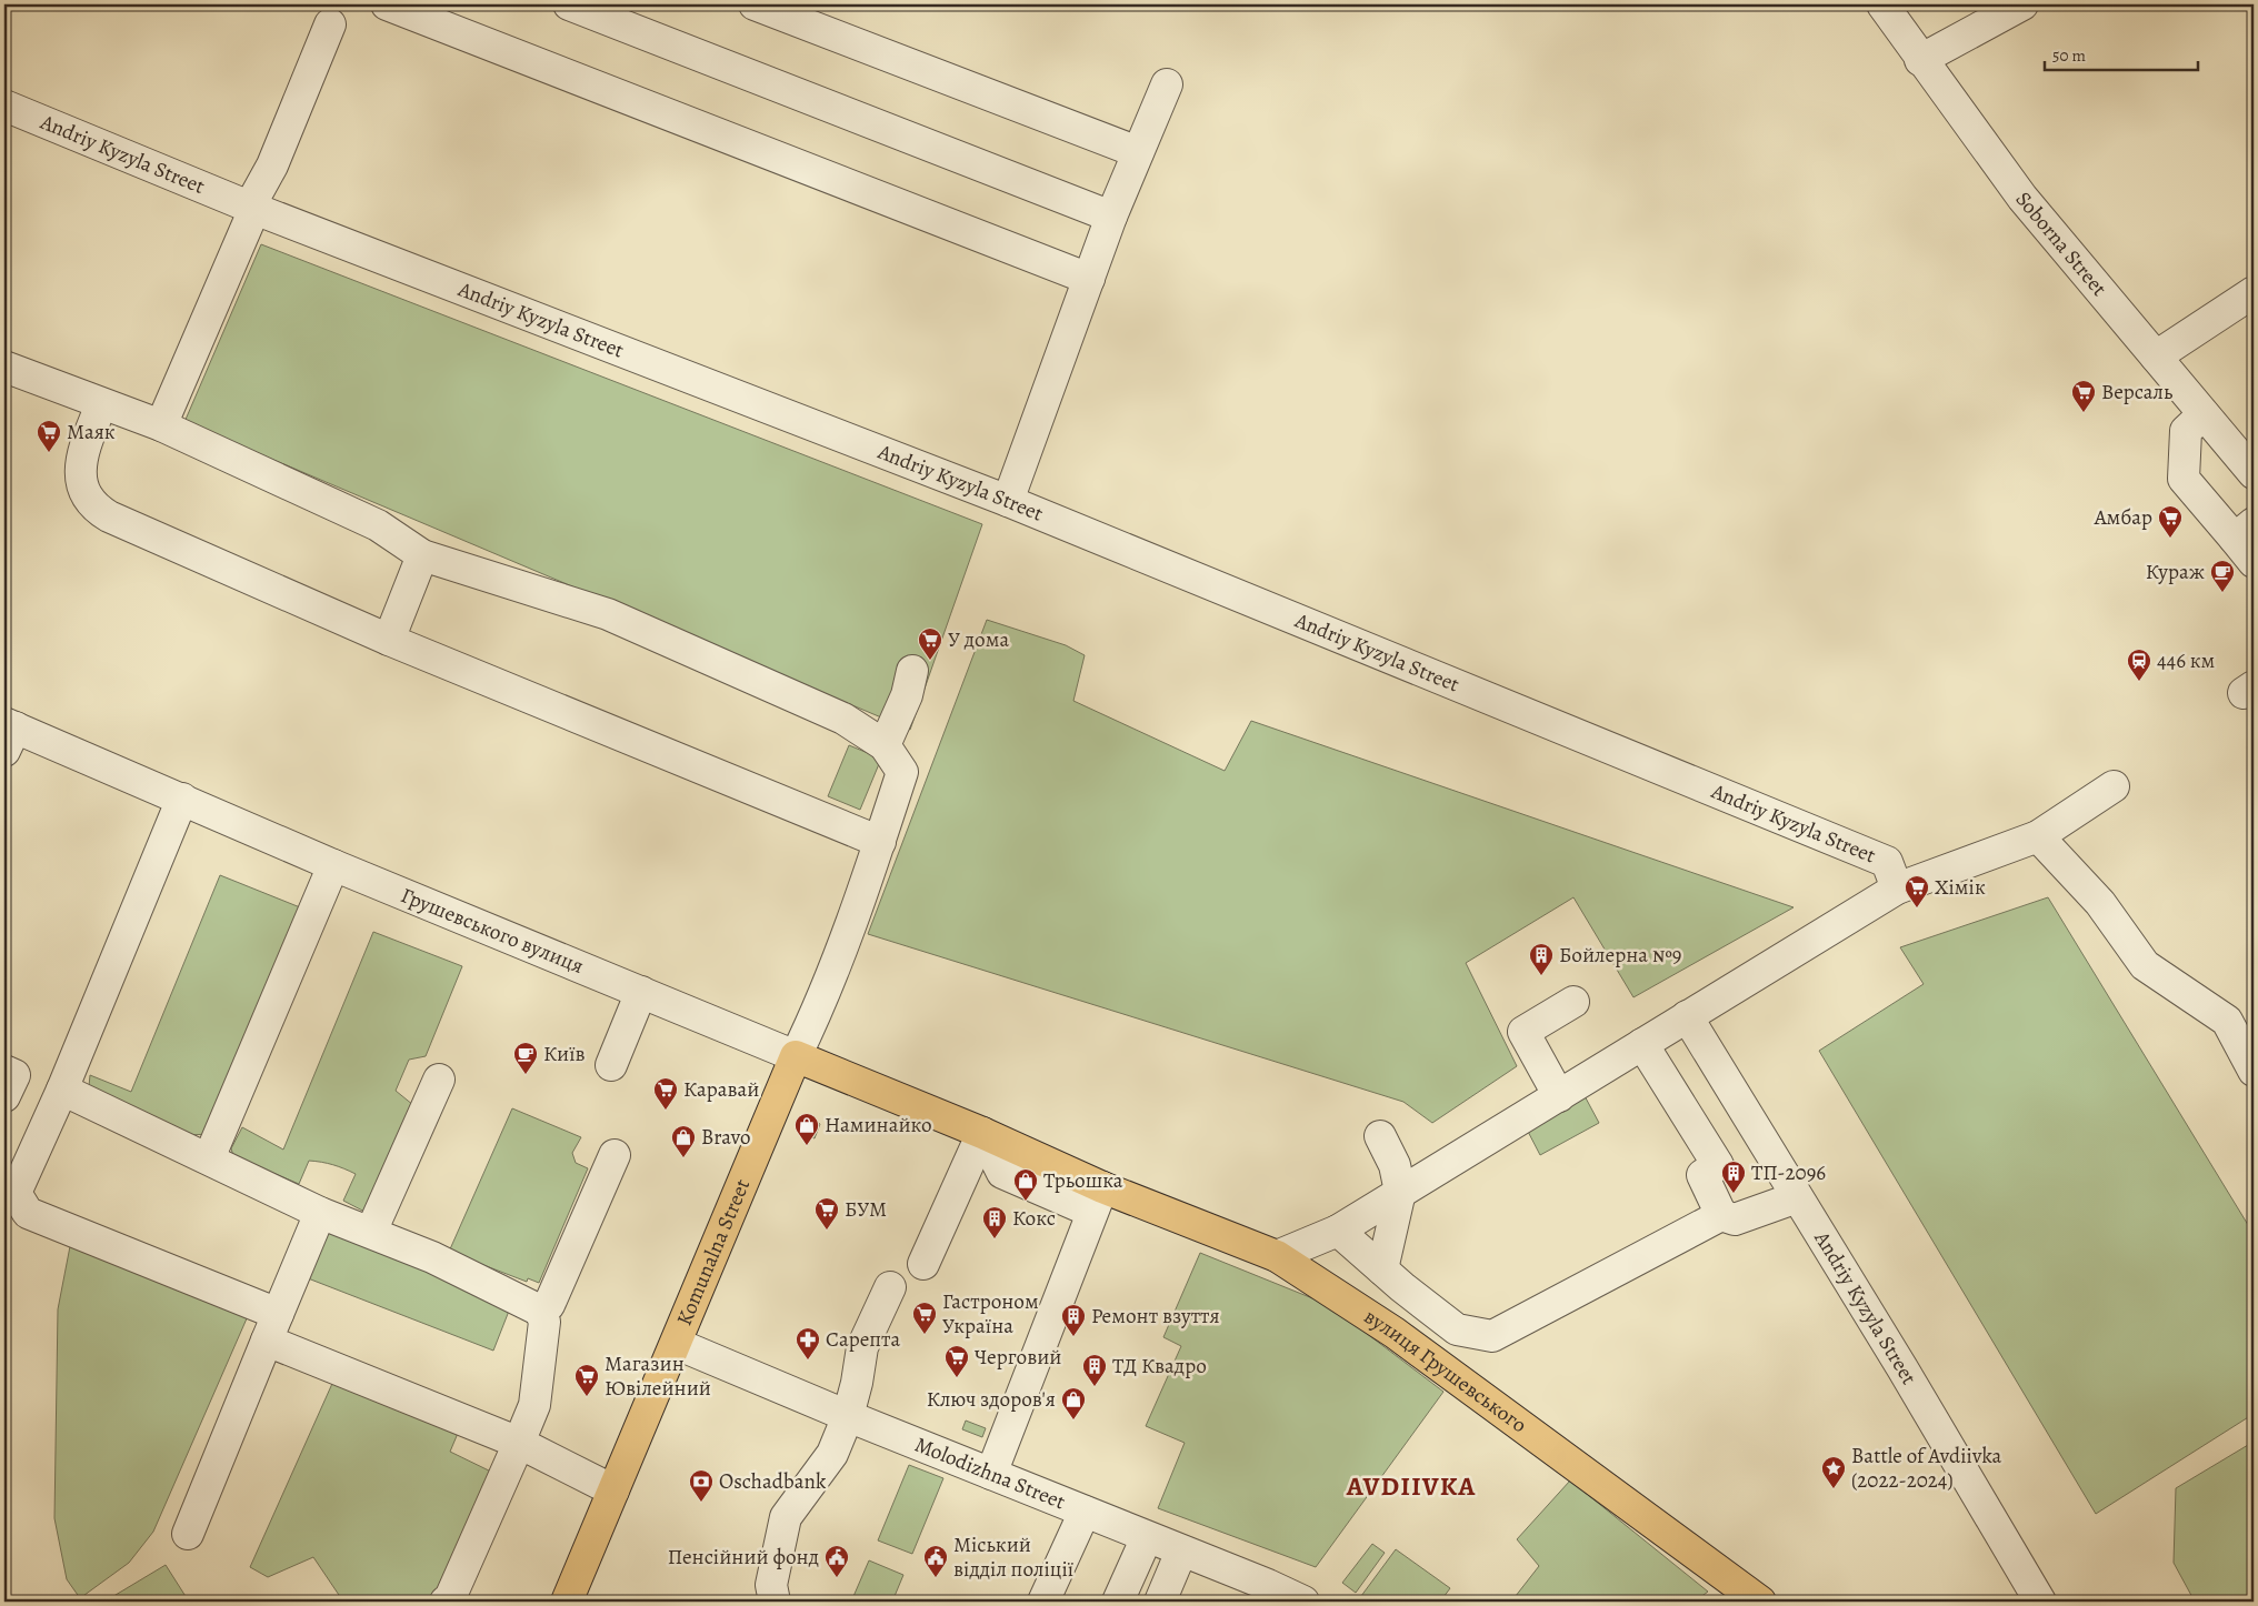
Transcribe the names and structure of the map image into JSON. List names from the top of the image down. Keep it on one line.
{"streets":{"main road":["Грушевського вулиця","Komunalna Street","вулиця Грушевського"],"street":["Andriy Kyzyla Street","Soborna Street","Molodizhna Street"]},"crossings":[["Грушевського вулиця","Komunalna Street"],["Грушевського вулиця","вулиця Грушевського"],["Komunalna Street","Molodizhna Street"]],"districts":["AVDIIVKA"],"places":{"supermarket":["Версаль","Маяк","Амбар","У дома","Хімік","Каравай","БУМ","Гастроном Україна","Черговий","Магазин Ювілейний"],"cafe":["Кураж","Київ"],"station":["446 км"],"building":["Бойлерна №9","ТП-2096","Кокс","Ремонт взуття","ТД Квадро"],"shop":["Наминайко","Bravo","Трьошка","Ключ здоров'я"],"pharmacy":["Сарепта"],"place":["Battle of Avdiivka (2022-2024)"],"bank":["Oschadbank"],"public building":["Пенсійний фонд","Міський відділ поліції"]},"scale_bar":"50 m"}
